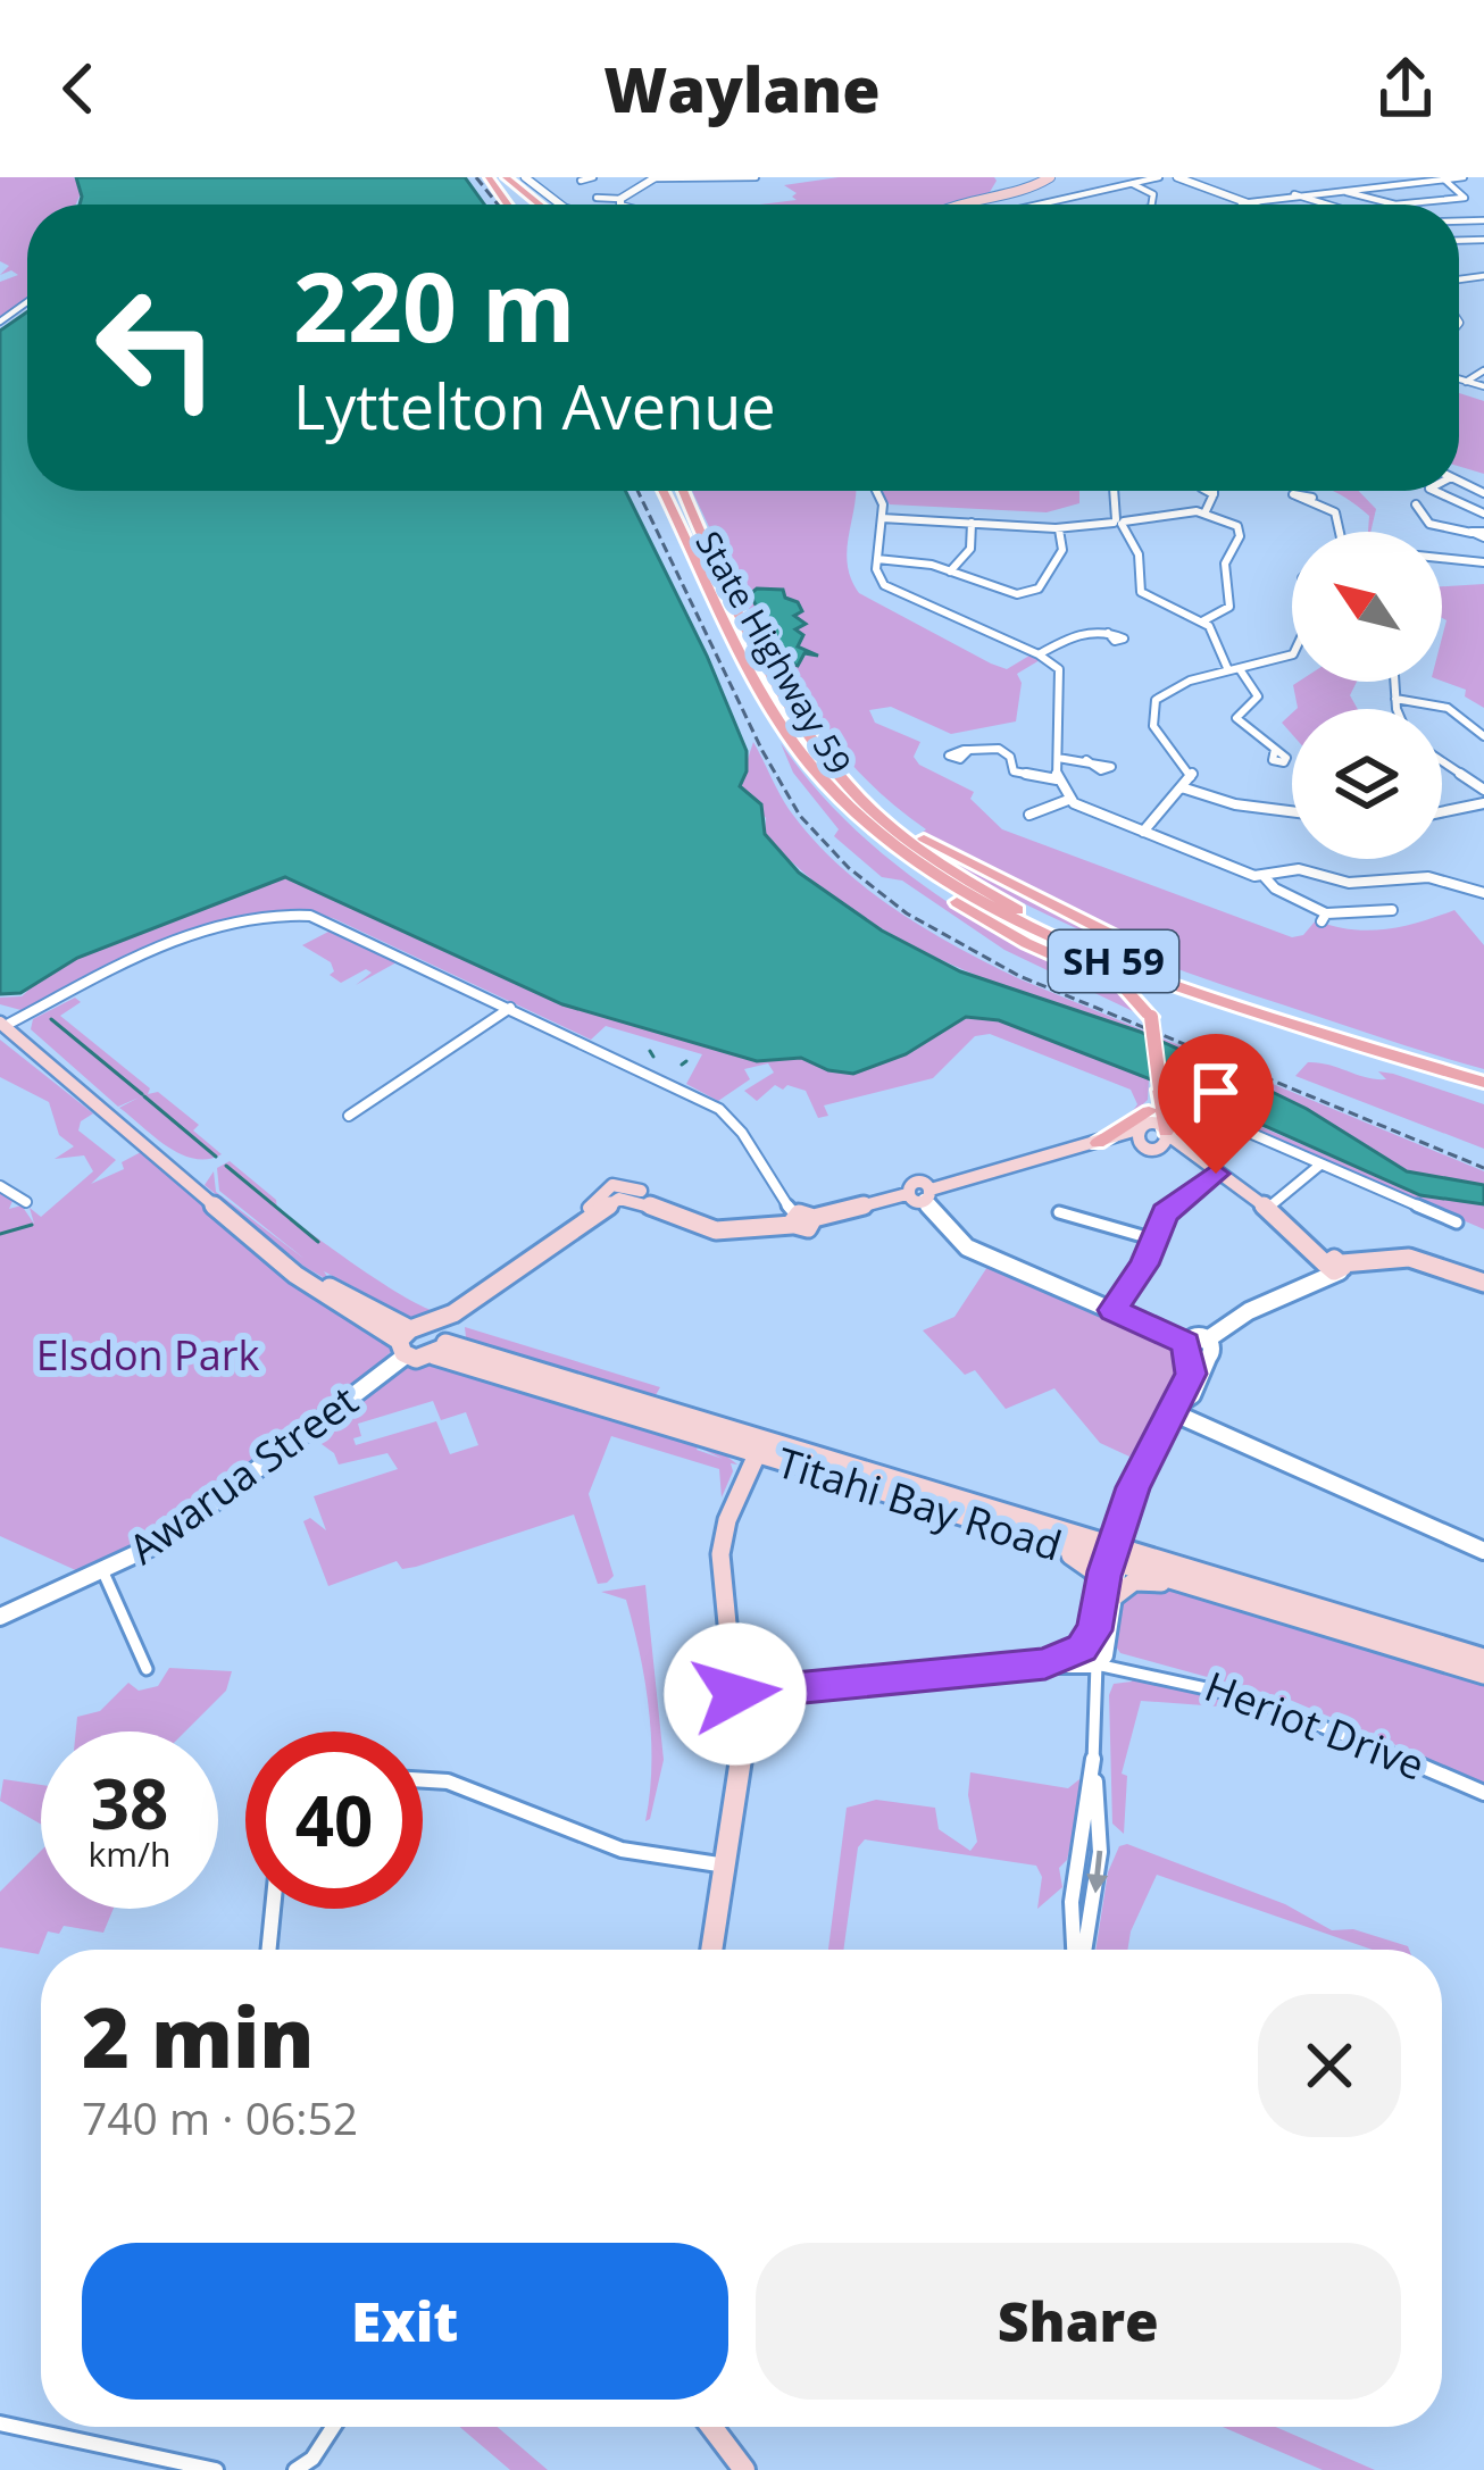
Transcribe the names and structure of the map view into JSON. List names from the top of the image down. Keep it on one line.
{"streets":{"main road":["State Highway 59","SH 59","Titahi Bay Road"],"street":["Awarua Street","Heriot Drive"]},"parks":["Elsdon Park"],"north":"top left","page":{"header":"Waylane","turn":["220 m","Lyttelton Avenue"],"speed":"38 km/h","limit":"40","heading":["2 min","740 m · 06:52"],"buttons":["Exit","Share"]}}
